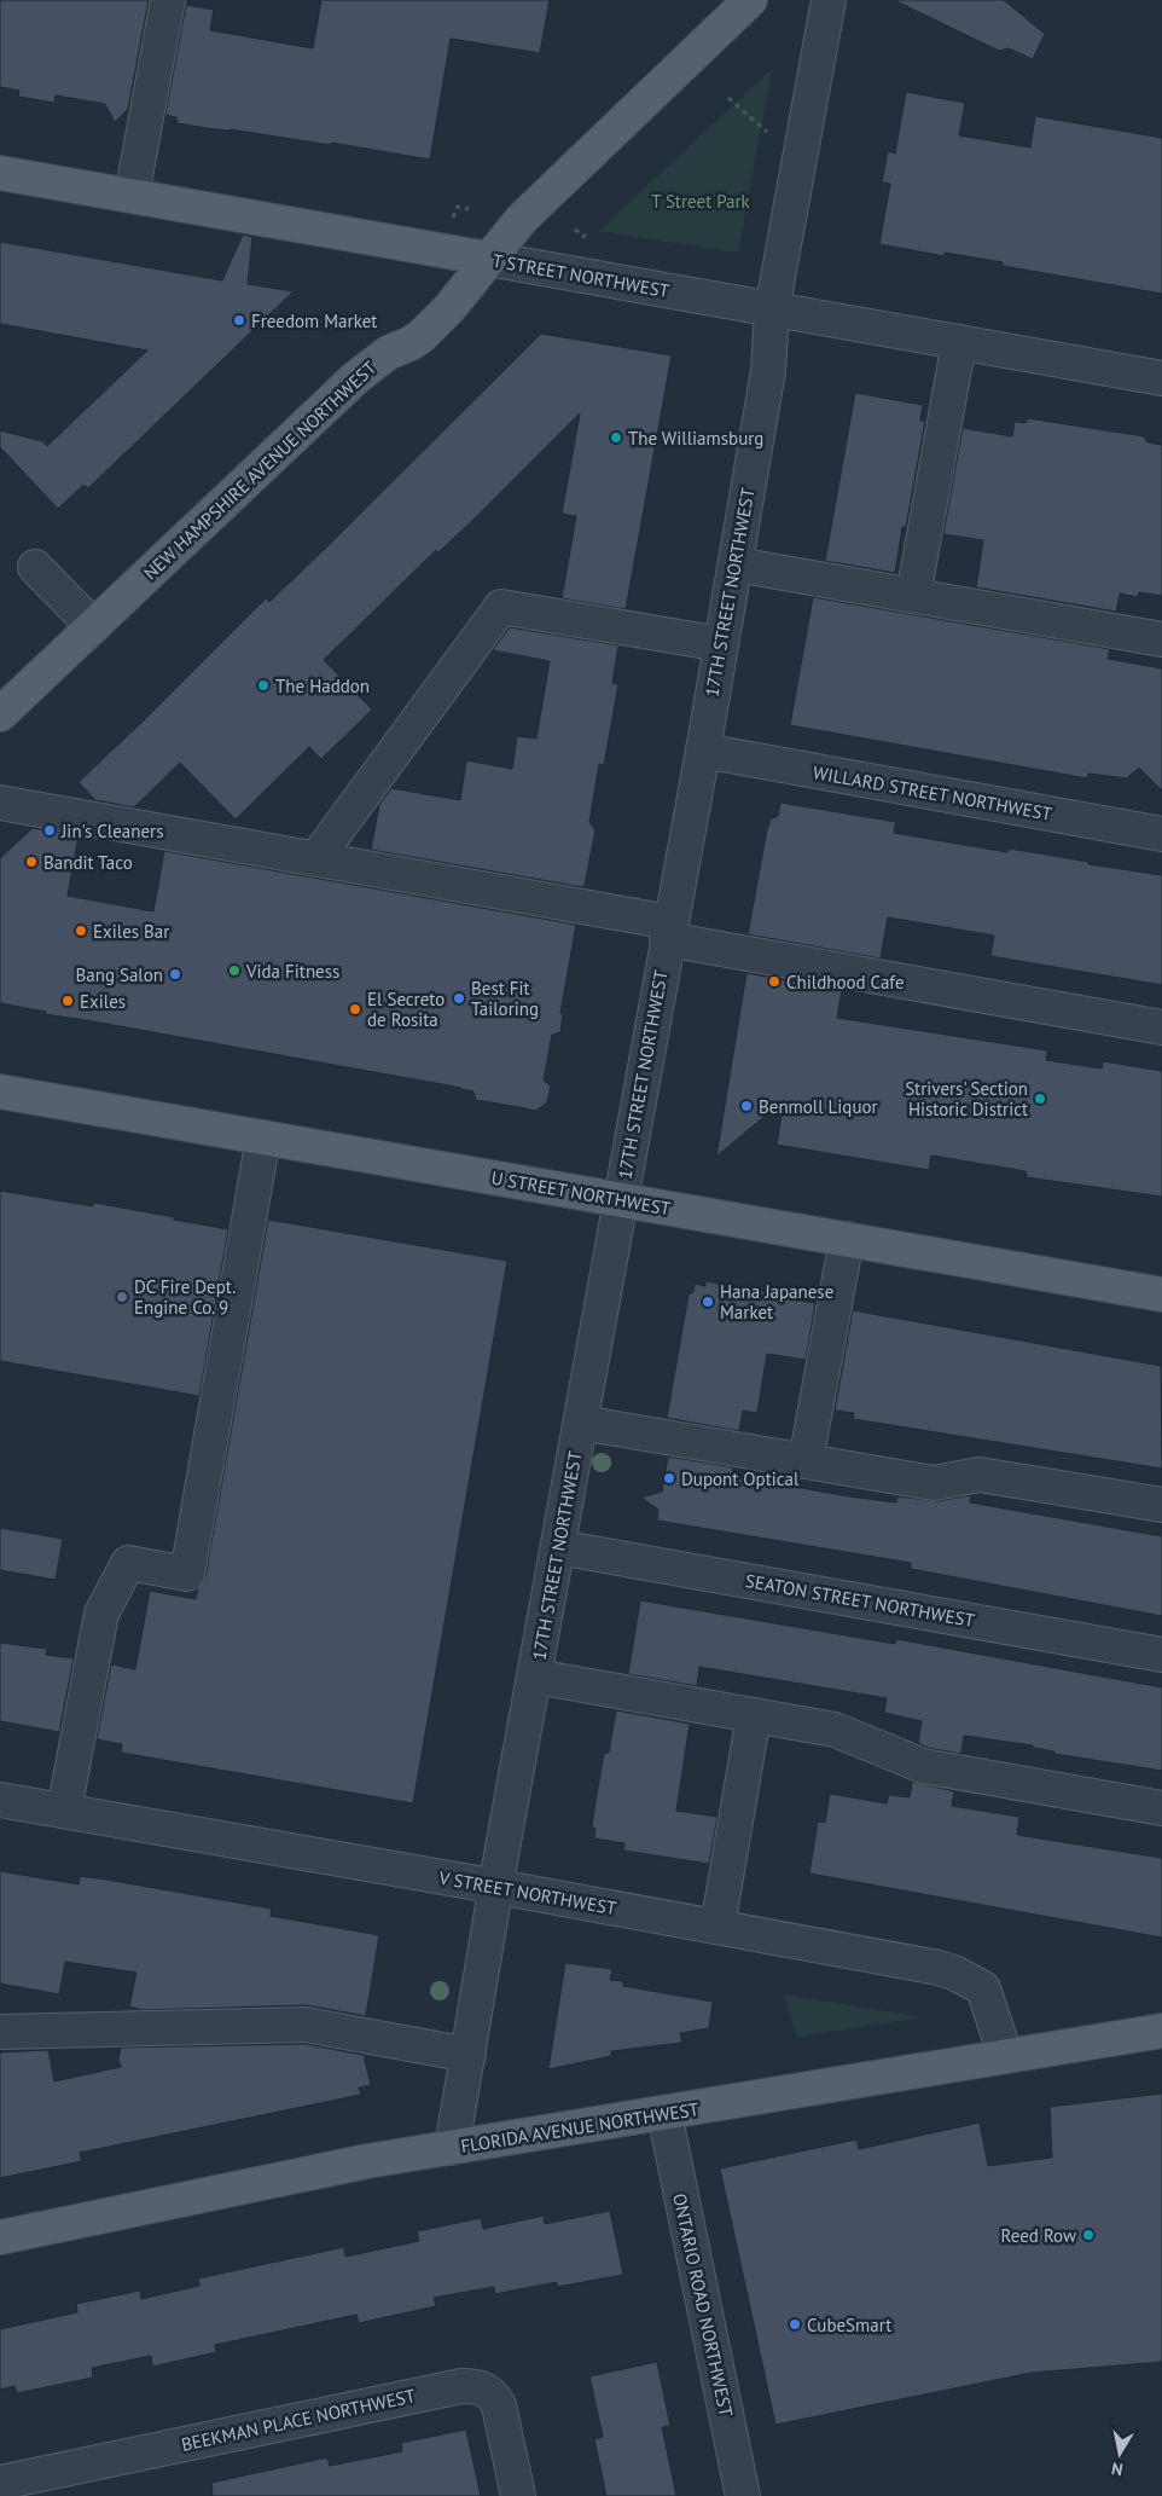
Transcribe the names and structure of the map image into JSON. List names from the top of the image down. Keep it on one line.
{"streets":{"main road":["T STREET NORTHWEST","NEW HAMPSHIRE AVENUE NORTHWEST","U STREET NORTHWEST","FLORIDA AVENUE NORTHWEST"],"street":["17TH STREET NORTHWEST","WILLARD STREET NORTHWEST","SEATON STREET NORTHWEST","V STREET NORTHWEST","ONTARIO ROAD NORTHWEST","BEEKMAN PLACE NORTHWEST"]},"crossings":[["T STREET NORTHWEST","NEW HAMPSHIRE AVENUE NORTHWEST"],["T STREET NORTHWEST","17TH STREET NORTHWEST"],["17TH STREET NORTHWEST","WILLARD STREET NORTHWEST"],["17TH STREET NORTHWEST","U STREET NORTHWEST"],["17TH STREET NORTHWEST","SEATON STREET NORTHWEST"],["17TH STREET NORTHWEST","V STREET NORTHWEST"],["17TH STREET NORTHWEST","FLORIDA AVENUE NORTHWEST"],["V STREET NORTHWEST","FLORIDA AVENUE NORTHWEST"],["FLORIDA AVENUE NORTHWEST","ONTARIO ROAD NORTHWEST"]],"parks":["T Street Park"],"places":["Freedom Market","The Williamsburg","The Haddon","Jin's Cleaners","Bandit Taco","Exiles Bar","Vida Fitness","Bang Salon","Childhood Cafe","Best Fit Tailoring","Exiles","El Secreto de Rosita","Strivers' Section Historic District","Benmoll Liquor","DC Fire Dept. Engine Co. 9","Hana Japanese Market","Dupont Optical","Reed Row","CubeSmart"],"north":"bottom"}
